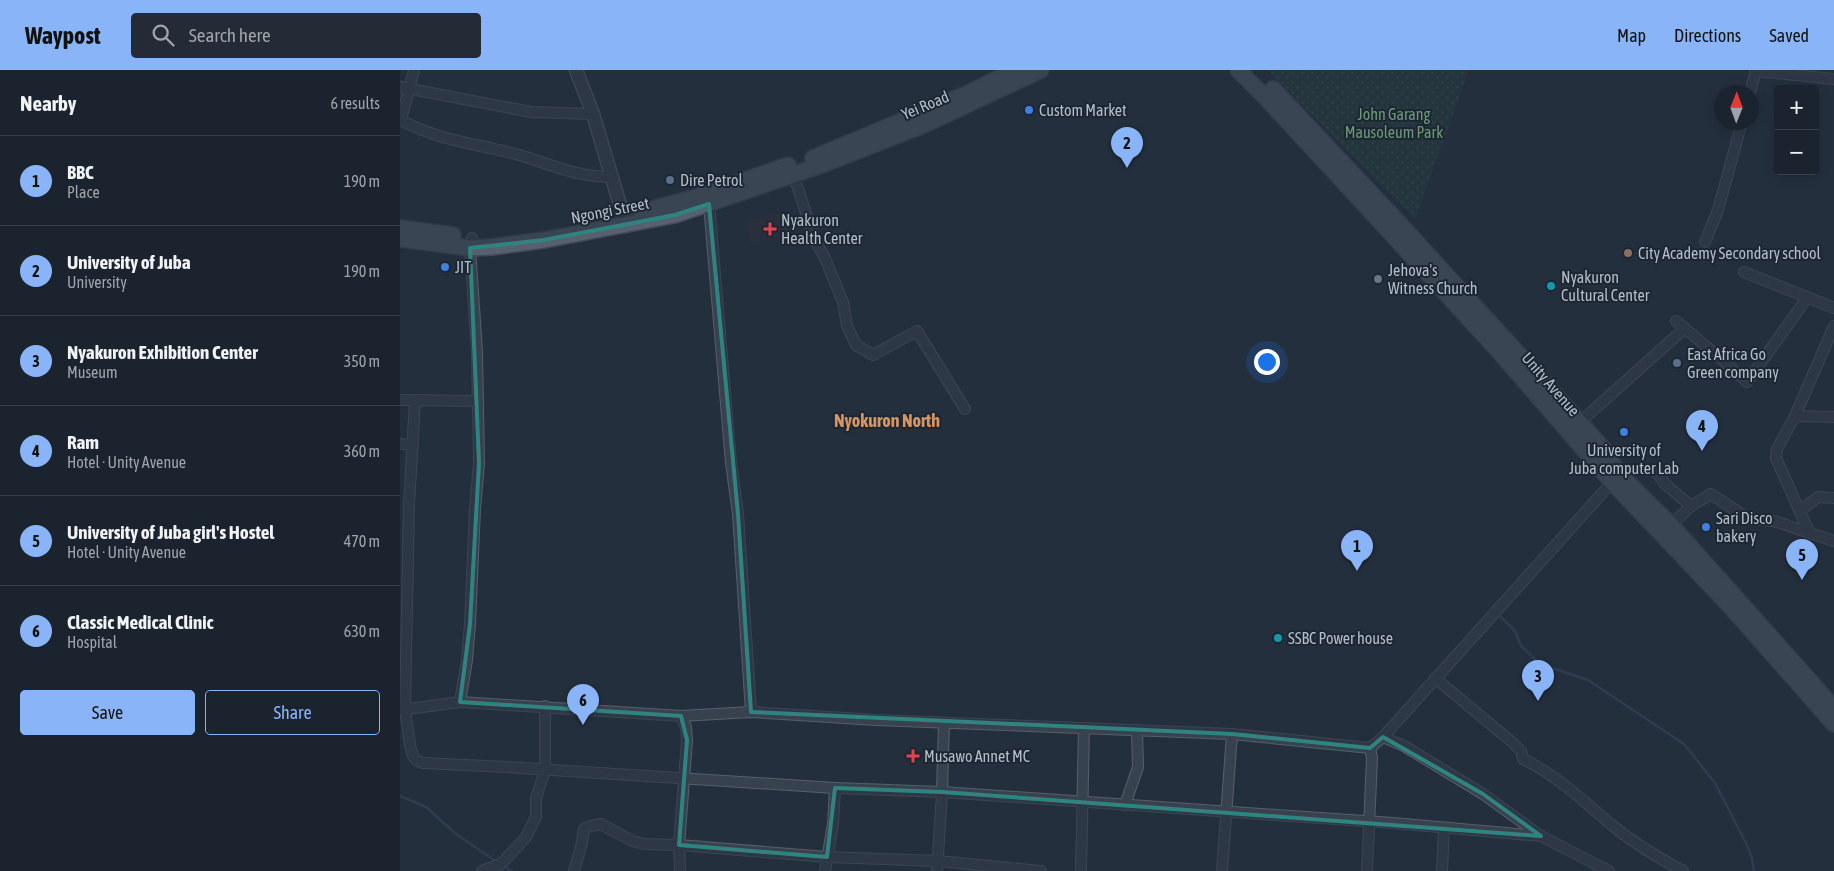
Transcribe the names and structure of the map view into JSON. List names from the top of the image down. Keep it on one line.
{"streets":{"main road":["Yei Road","Ngongi Street","Unity Avenue"]},"crossings":[["Yei Road","Ngongi Street"]],"districts":["Nyokuron North"],"parks":["John Garang Mausoleum Park"],"places":{"other":["Custom Market","Dire Petrol","City Academy Secondary school","JIT","Jehova's Witness Church","Nyakuron Cultural Center","East Africa Go Green company","University of Juba computer Lab","Sari Disco bakery","SSBC Power house"],"health":["Nyakuron Health Center","Musawo Annet MC"]},"north":"top","page":{"header":"Waypost","search":"Search here","nav":["Map","Directions","Saved"],"heading":["Nearby","6 results"],"map_buttons":["+","−"],"pins":["2","4","1","5","3","6"],"list":[{"mark":"1","name":"BBC","note":"Place","value":"190 m"},{"mark":"2","name":"University of Juba","note":"University","value":"190 m"},{"mark":"3","name":"Nyakuron Exhibition Center","note":"Museum","value":"350 m"},{"mark":"4","name":"Ram","note":"Hotel · Unity Avenue","value":"360 m"},{"mark":"5","name":"University of Juba girl's Hostel","note":"Hotel · Unity Avenue","value":"470 m"},{"mark":"6","name":"Classic Medical Clinic","note":"Hospital","value":"630 m"}],"buttons":["Save","Share"]}}
